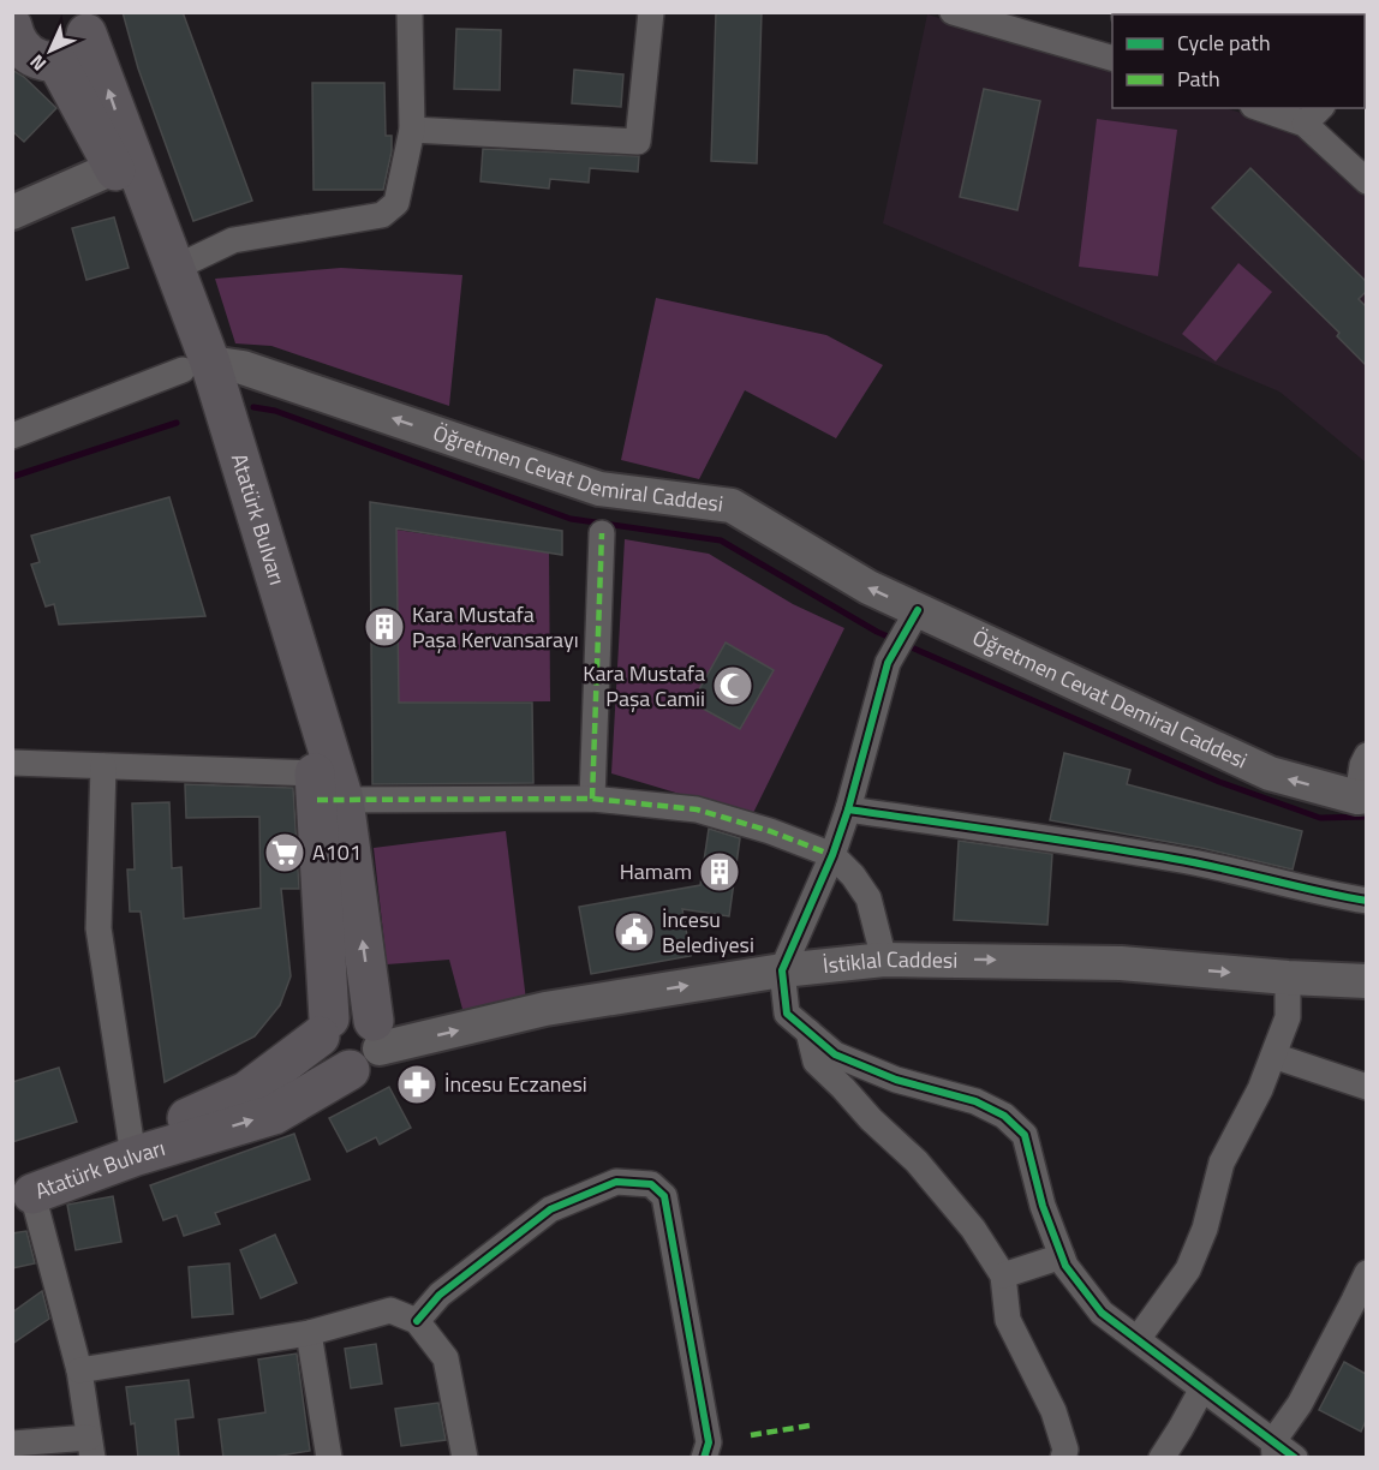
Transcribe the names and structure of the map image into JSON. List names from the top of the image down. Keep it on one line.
{"streets":{"main road":["Öğretmen Cevat Demiral Caddesi","Atatürk Bulvarı","İstiklal Caddesi"]},"crossings":[["Öğretmen Cevat Demiral Caddesi","Atatürk Bulvarı"],["Atatürk Bulvarı","İstiklal Caddesi"]],"one_way":["Öğretmen Cevat Demiral Caddesi","İstiklal Caddesi"],"places":{"building":["Kara Mustafa Paşa Kervansarayı","Hamam"],"mosque":["Kara Mustafa Paşa Camii"],"supermarket":["A101"],"public building":["İncesu Belediyesi"],"pharmacy":["İncesu Eczanesi"]},"legend":["Cycle path","Path"],"north":"bottom left"}
